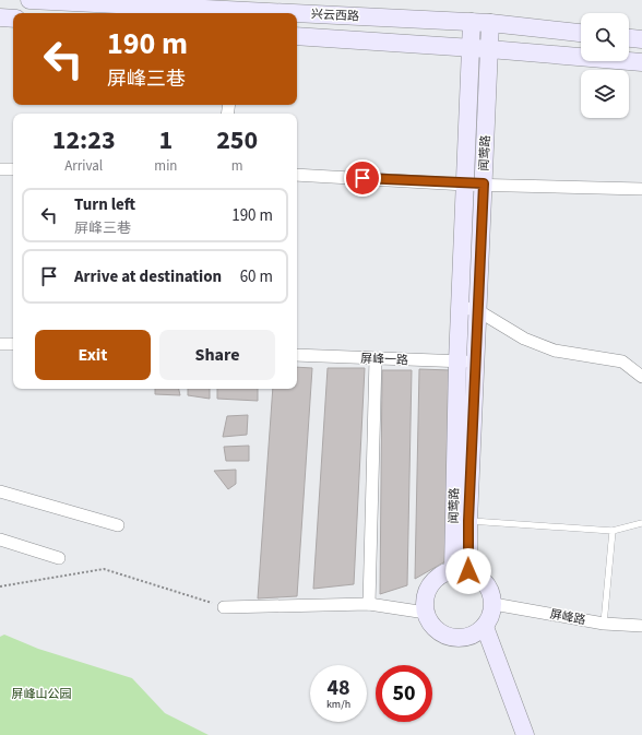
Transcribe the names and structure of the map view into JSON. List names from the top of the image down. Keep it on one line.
{"streets":{"main road":["兴云西路","闻莺路"],"street":["屏峰一路","屏峰路"]},"crossings":[["兴云西路","闻莺路"],["闻莺路","屏峰一路"],["闻莺路","屏峰路"]],"parks":["屏峰山公园"],"page":{"turn":["190 m","屏峰三巷"],"eta":["12:23","Arrival","1","min","250","m"],"list":[{"name":"Turn left","note":"屏峰三巷","value":"190 m"},{"name":"Arrive at destination","value":"60 m"}],"buttons":["Exit","Share"],"speed":"48 km/h","limit":"50"}}
